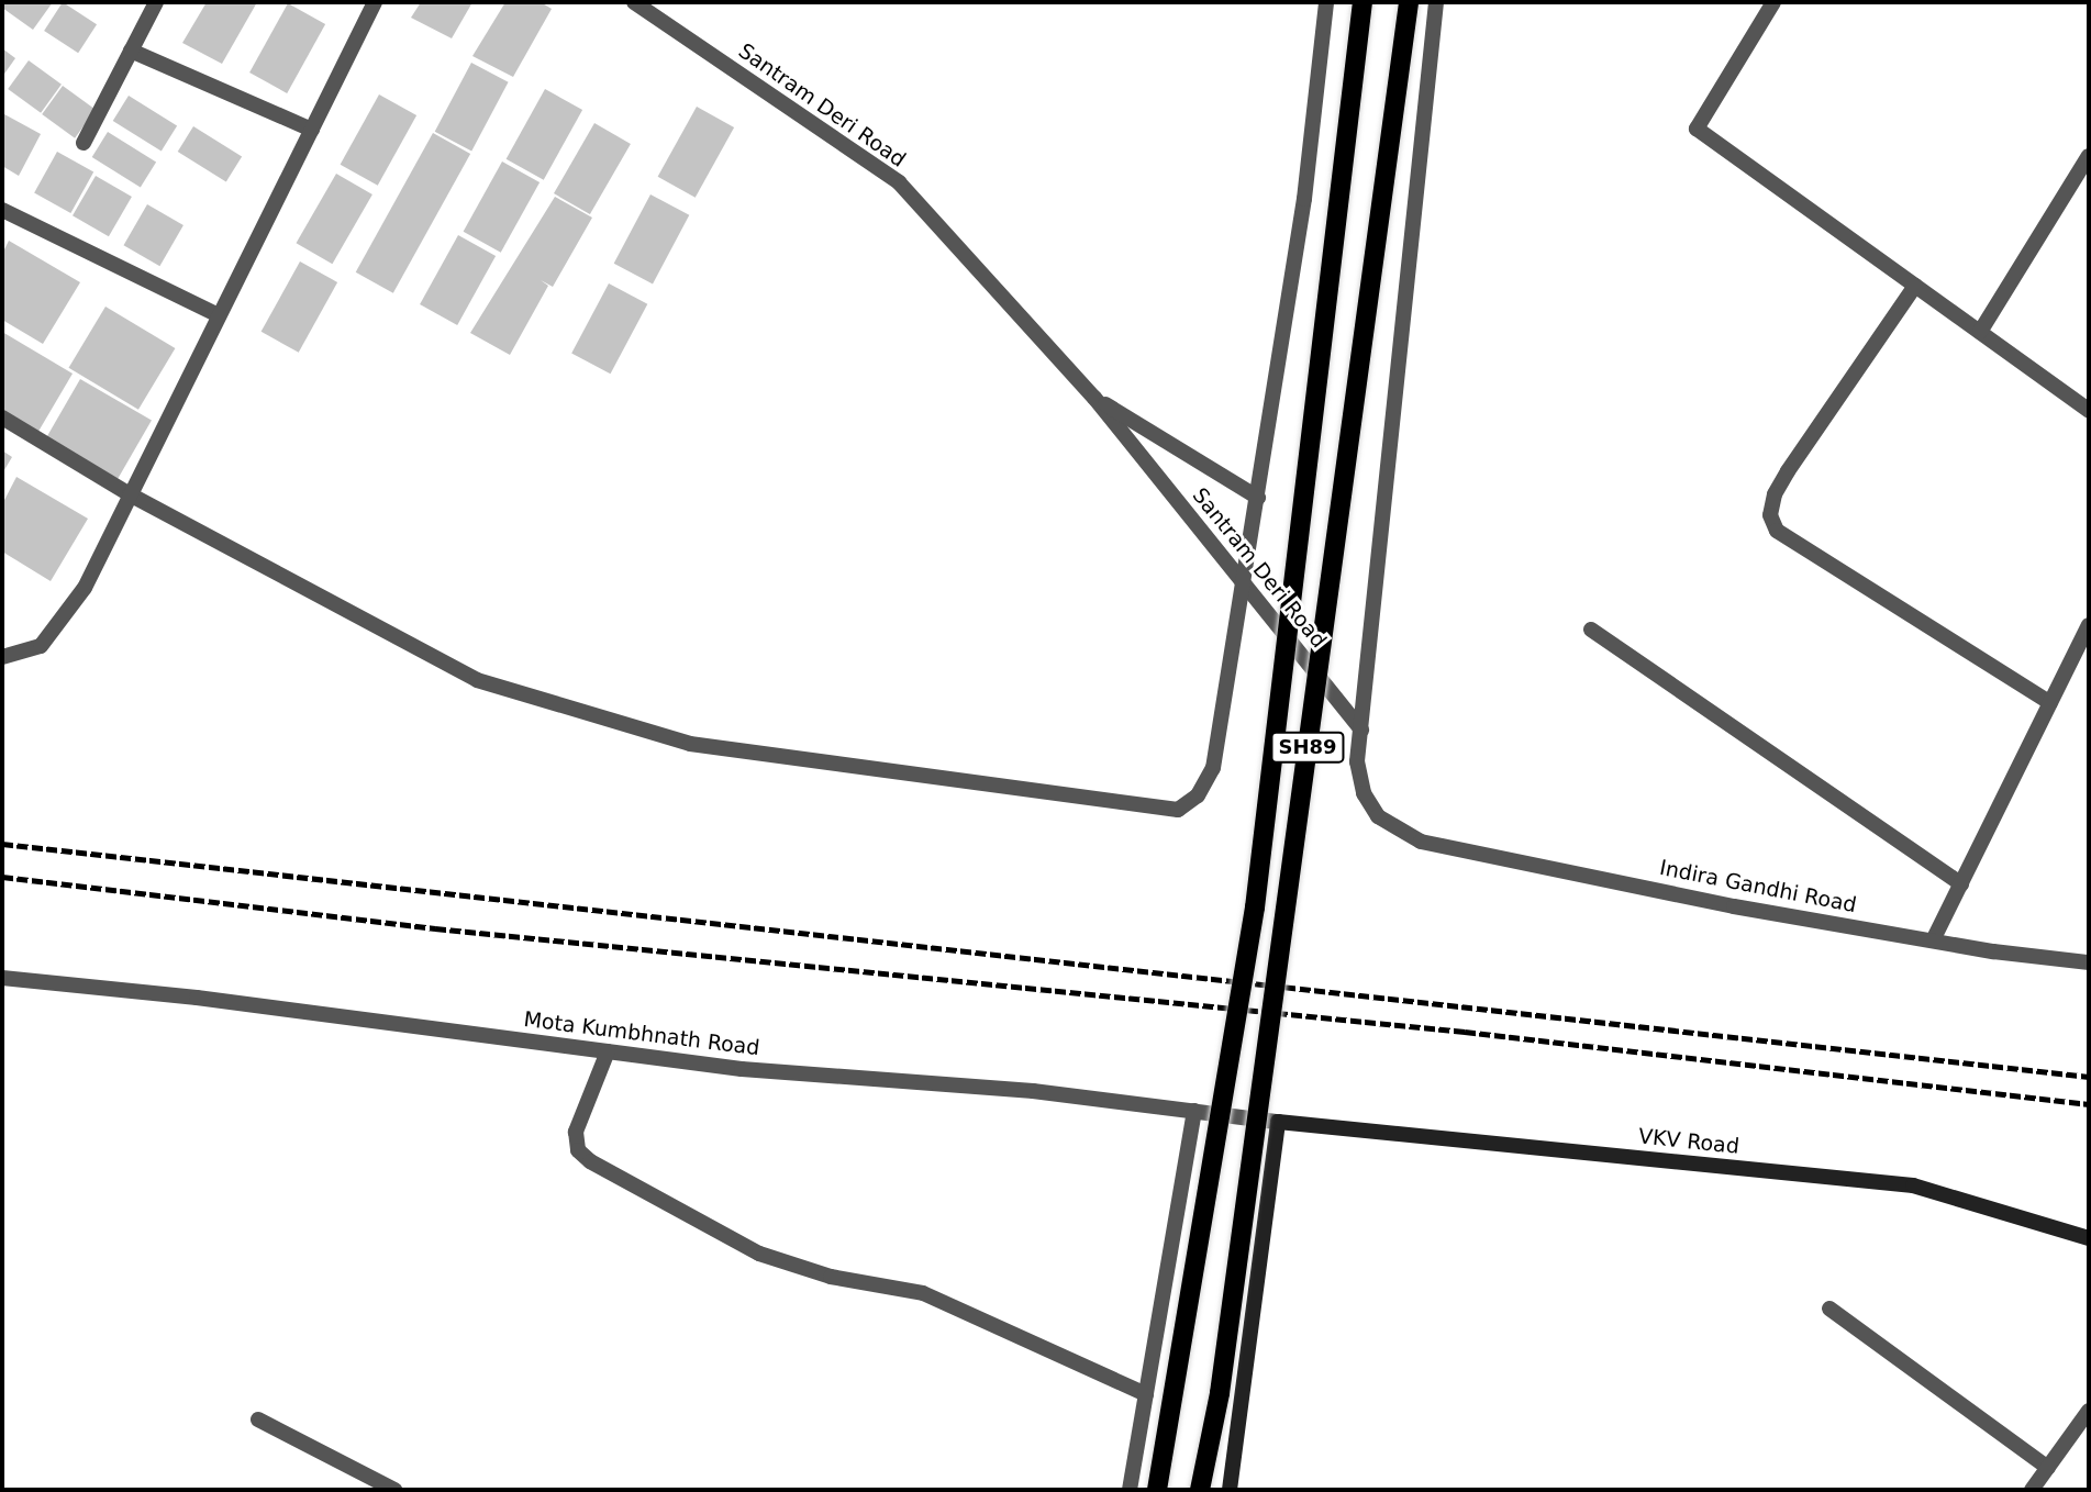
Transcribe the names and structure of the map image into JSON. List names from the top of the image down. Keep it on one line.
{"streets":{"main road":["SH89","VKV Road"],"street":["Santram Deri Road","Indira Gandhi Road","Mota Kumbhnath Road"]},"crossings":[["Santram Deri Road","Indira Gandhi Road"],["Mota Kumbhnath Road","VKV Road"]]}
